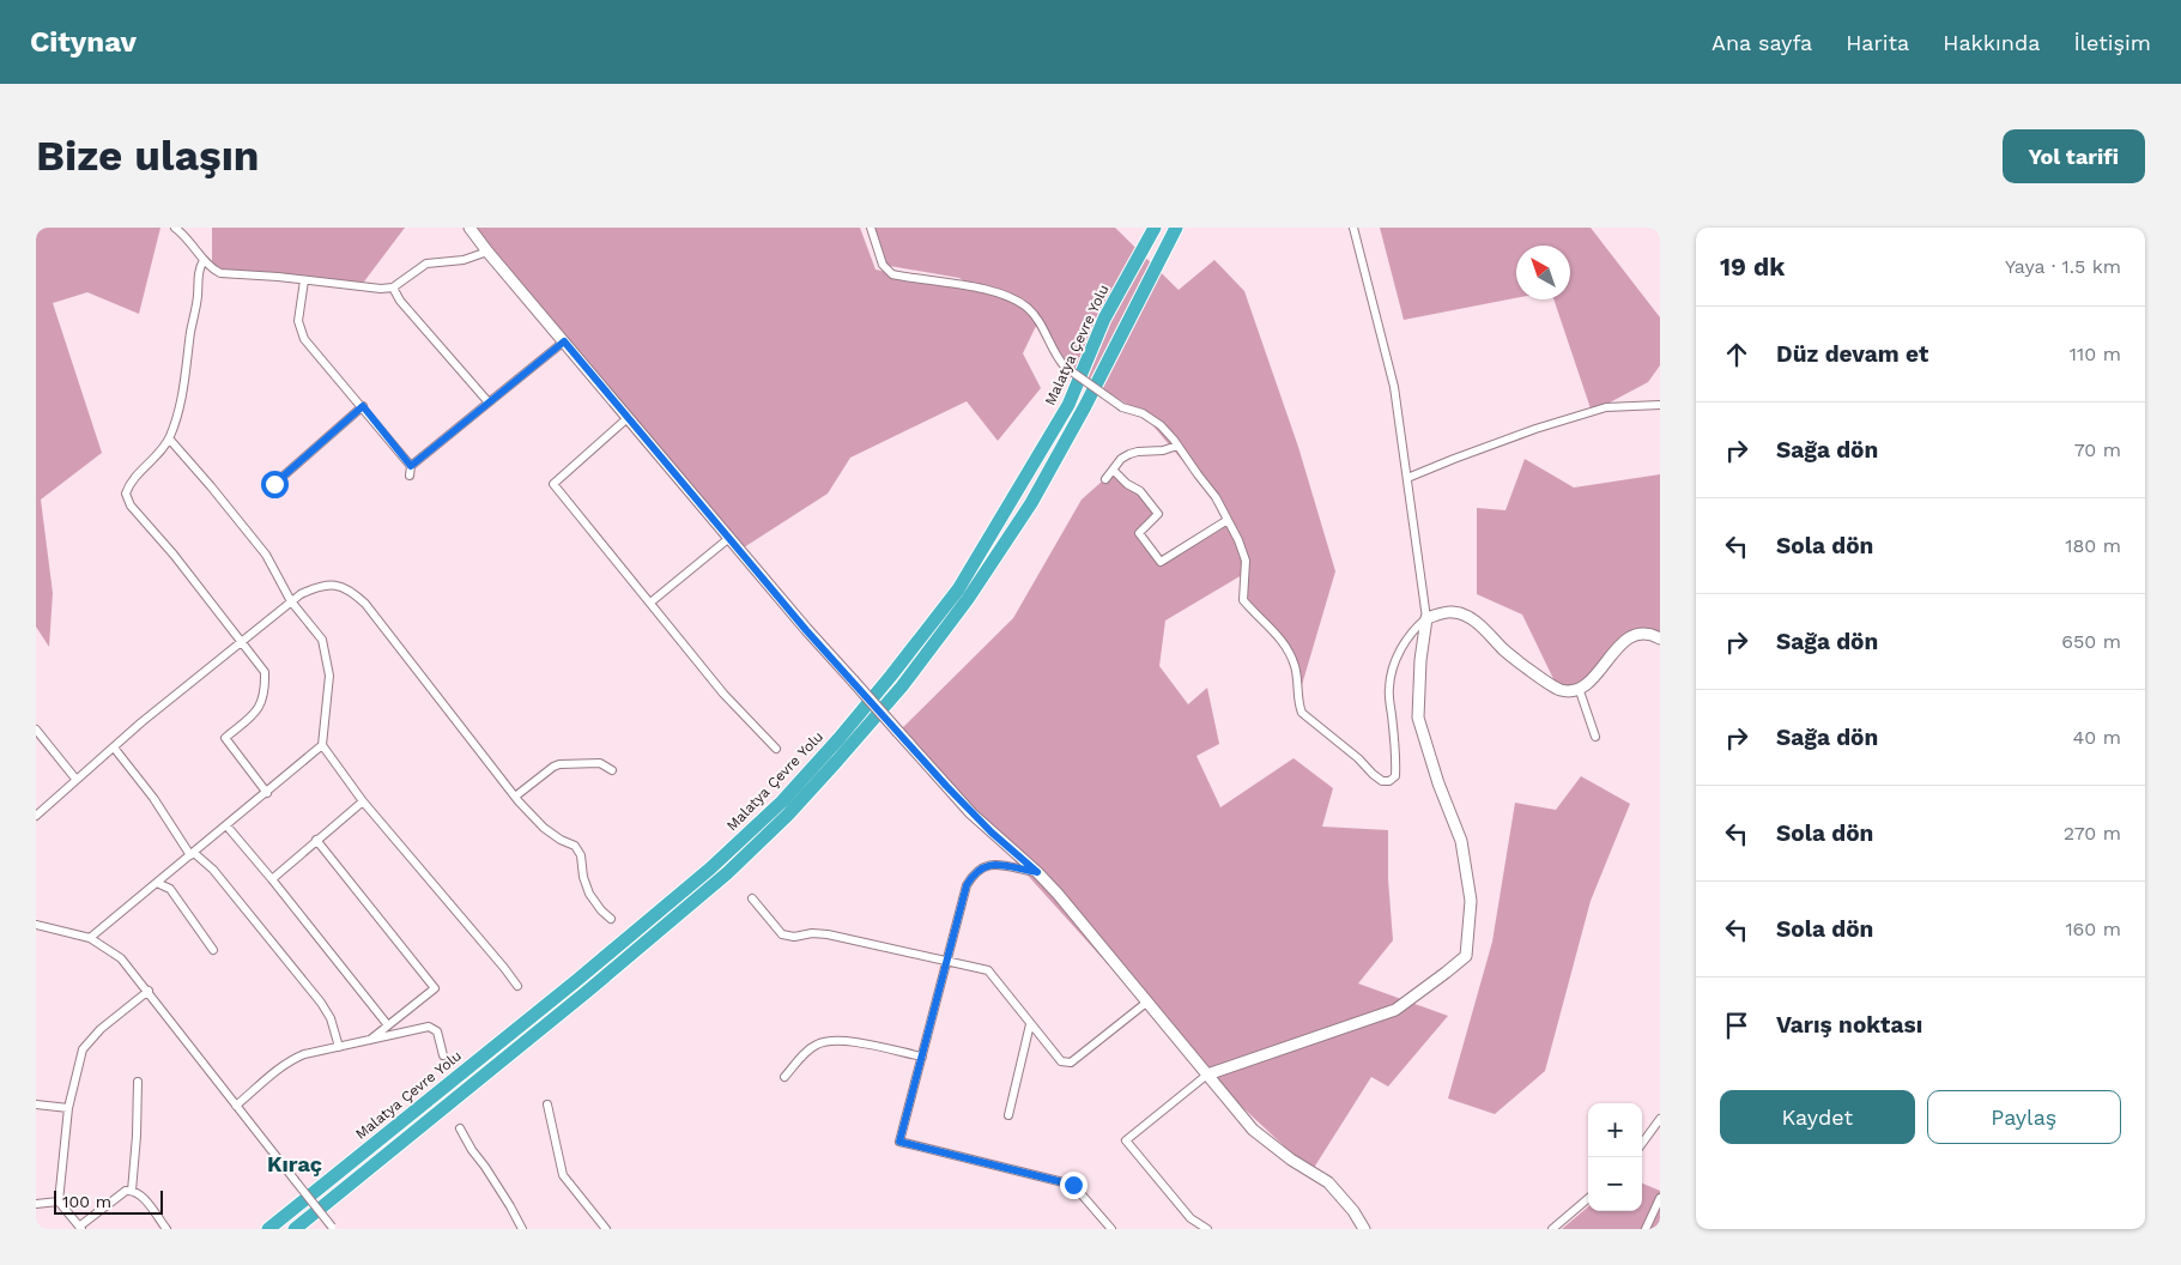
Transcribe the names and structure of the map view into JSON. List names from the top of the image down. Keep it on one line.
{"streets":{"highway":["Malatya Çevre Yolu"]},"districts":["Kıraç"],"scale_bar":"100 m","north":"top left","page":{"header":"Citynav","nav":["Ana sayfa","Harita","Hakkında","İletişim"],"buttons":["Yol tarifi",["Kaydet","Paylaş"]],"title":"Bize ulaşın","heading":["19 dk","Yaya · 1.5 km"],"list":[["Düz devam et","110 m"],["Sağa dön","70 m"],["Sola dön","180 m"],["Sağa dön","650 m"],["Sağa dön","40 m"],["Sola dön","270 m"],["Sola dön","160 m"],"Varış noktası"],"map_buttons":["+","−"],"scale":"100 m"}}
